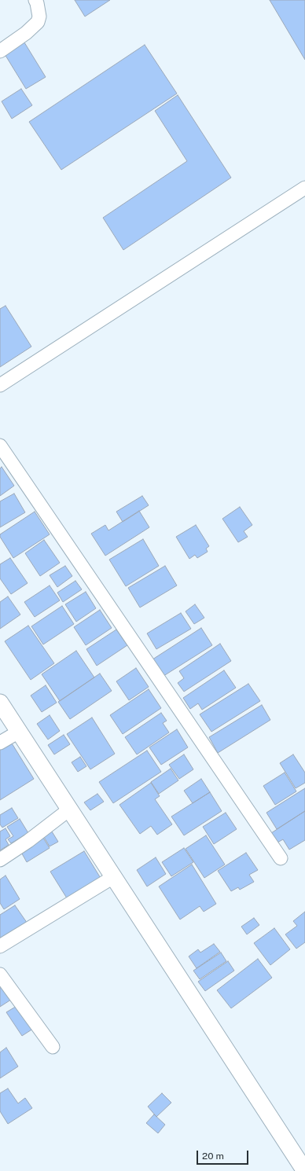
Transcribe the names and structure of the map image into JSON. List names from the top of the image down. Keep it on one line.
{"scale_bar":"20 m"}
